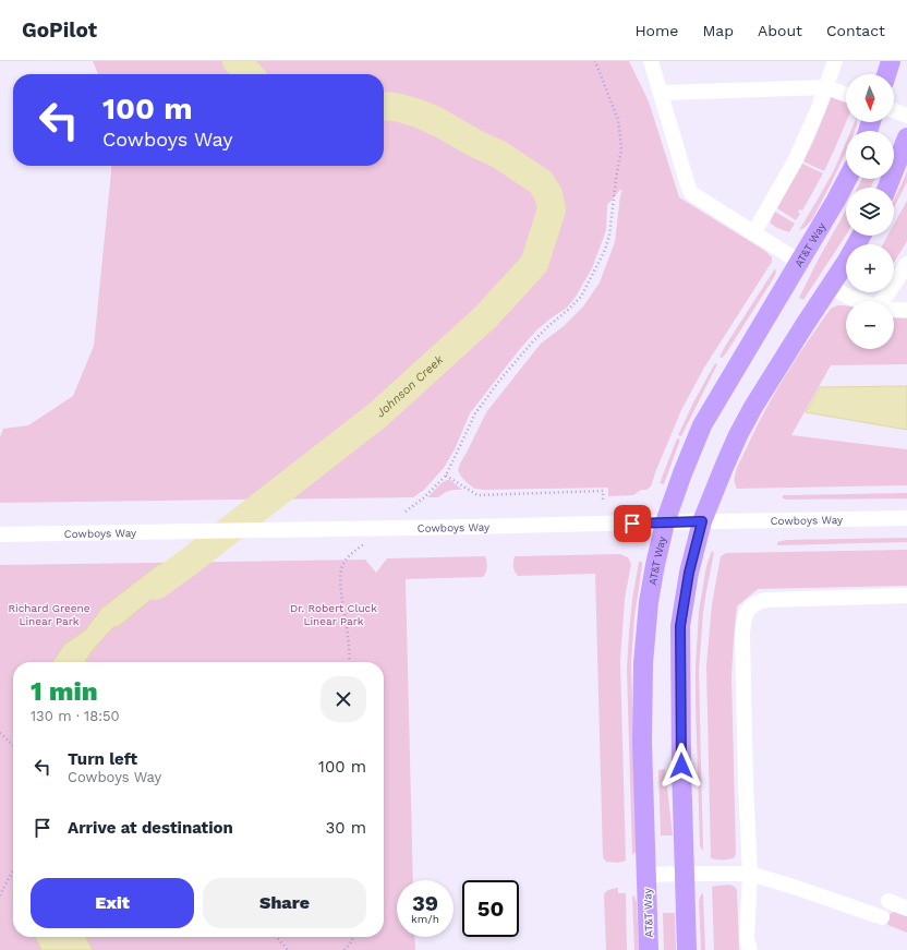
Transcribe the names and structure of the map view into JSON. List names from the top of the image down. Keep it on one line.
{"streets":{"main road":["AT&T Way"],"street":["Cowboys Way"]},"crossings":[["AT&T Way","Cowboys Way"]],"water":["Johnson Creek"],"parks":["Richard Greene Linear Park","Dr. Robert Cluck Linear Park"],"north":"bottom","page":{"header":"GoPilot","nav":["Home","Map","About","Contact"],"map_buttons":["+","−"],"turn":["100 m","Cowboys Way"],"heading":["1 min","130 m · 18:50"],"list":[{"name":"Turn left","note":"Cowboys Way","value":"100 m"},{"name":"Arrive at destination","value":"30 m"}],"buttons":["Exit","Share"],"speed":"39 km/h","limit":"50"}}
